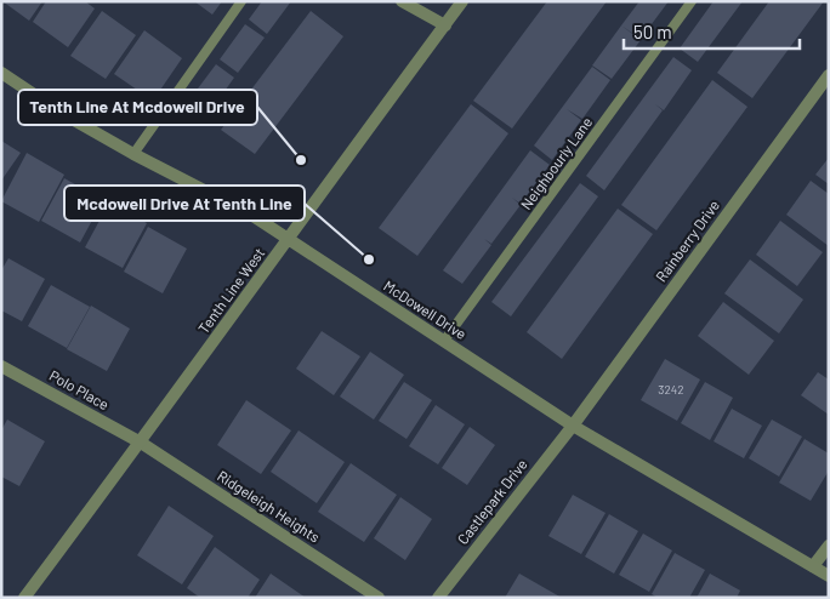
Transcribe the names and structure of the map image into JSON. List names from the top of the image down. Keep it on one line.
{"streets":{"street":["Rainberry Drive","Tenth Line West","McDowell Drive","Polo Place","Castlepark Drive","Ridgeleigh Heights"],"lane":["Neighbourly Lane"]},"crossings":[["Neighbourly Lane","McDowell Drive"],["Rainberry Drive","McDowell Drive"],["Rainberry Drive","Castlepark Drive"],["Tenth Line West","McDowell Drive"],["Tenth Line West","Polo Place"],["Tenth Line West","Ridgeleigh Heights"],["McDowell Drive","Castlepark Drive"],["Polo Place","Ridgeleigh Heights"]],"places":["Tenth Line At Mcdowell Drive","Mcdowell Drive At Tenth Line"],"house_numbers":["3242"],"scale_bar":"50 m"}
